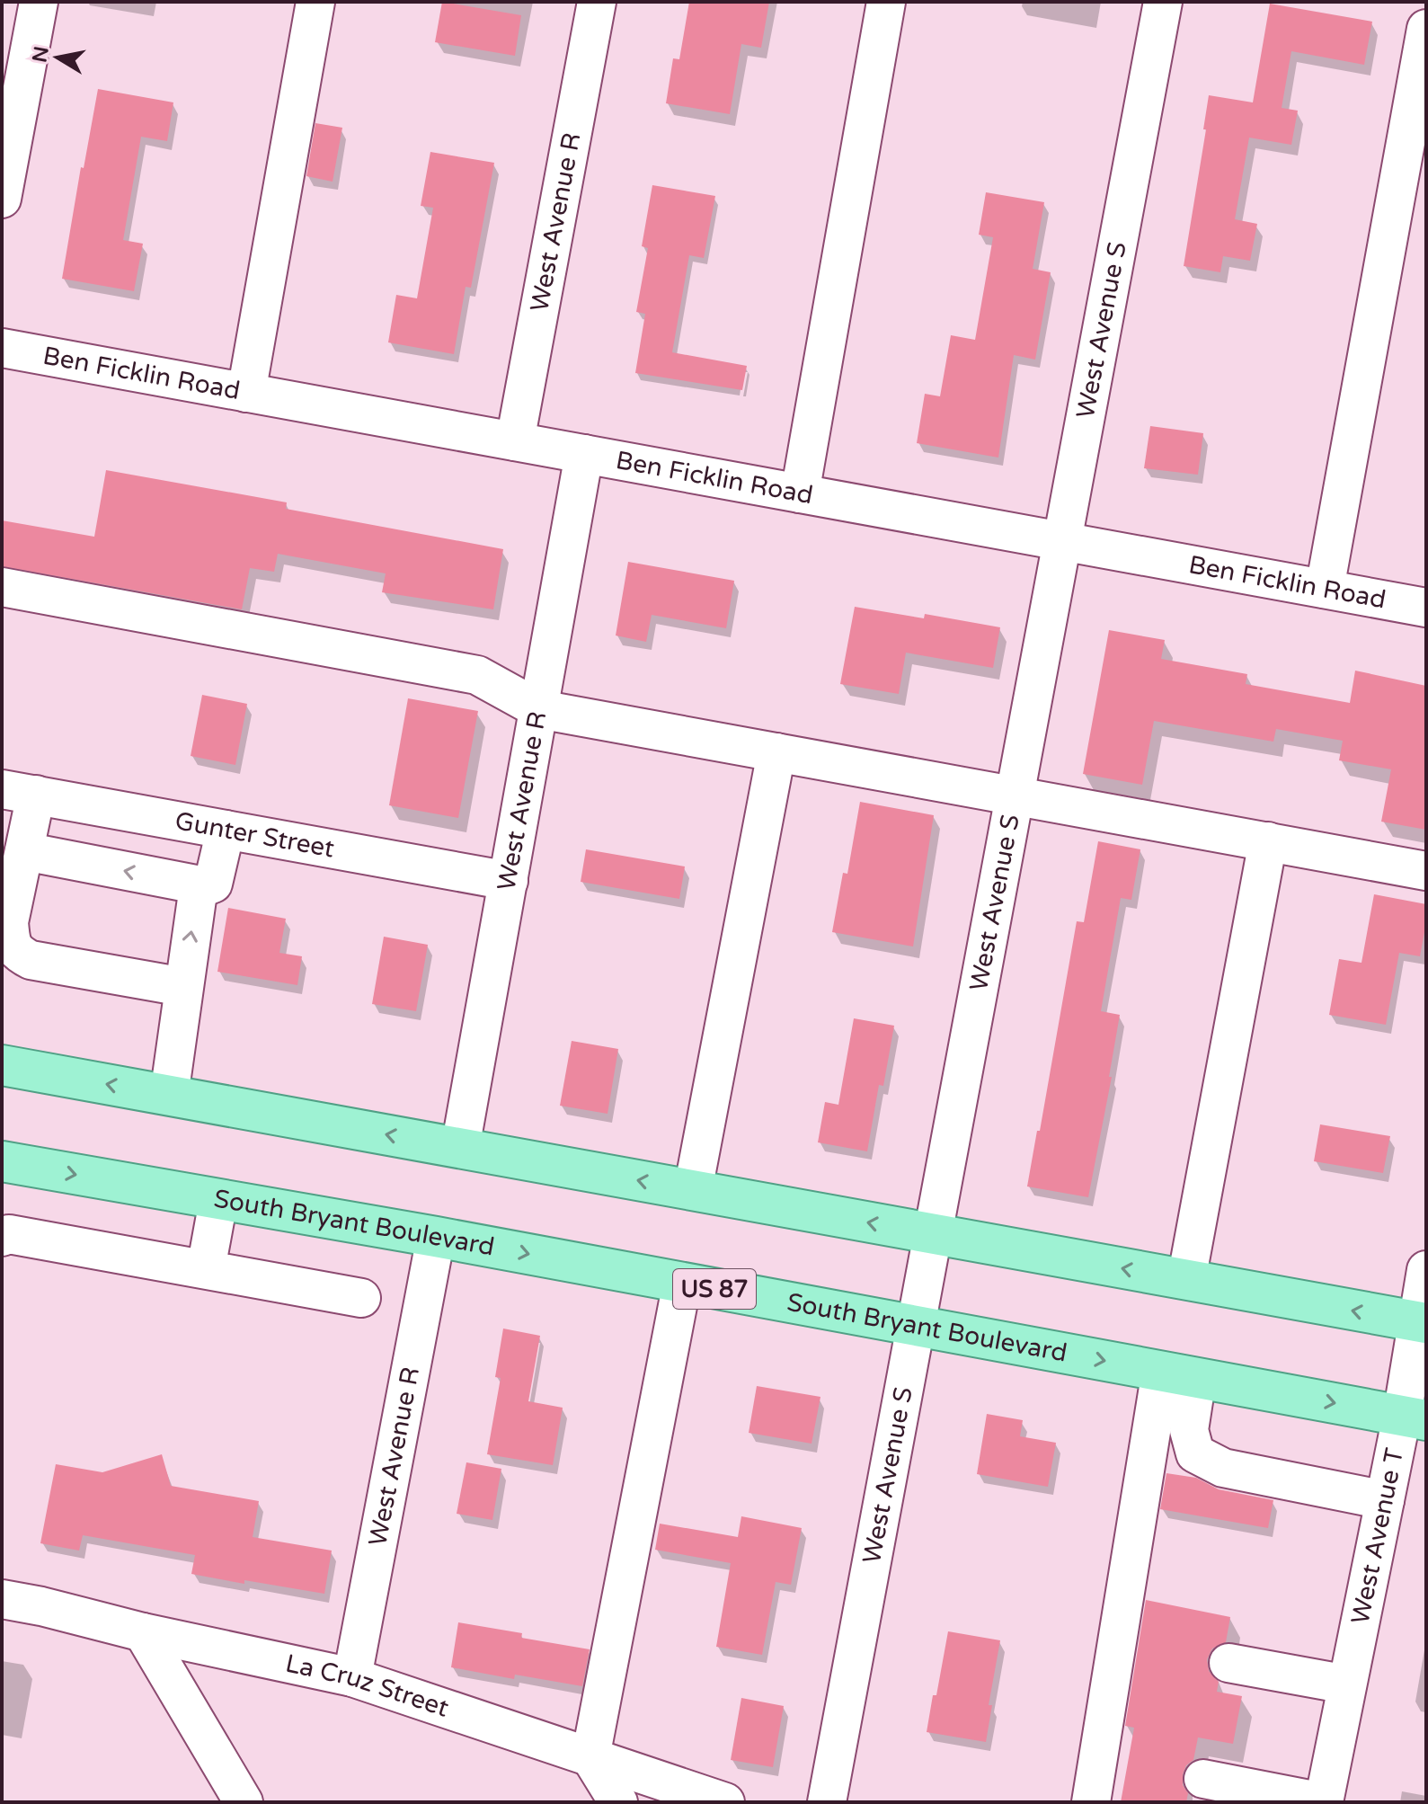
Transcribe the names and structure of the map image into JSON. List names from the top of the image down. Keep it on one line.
{"streets":{"main road":["South Bryant Boulevard","US 87"],"street":["West Avenue R","West Avenue S","Ben Ficklin Road","Gunter Street","West Avenue T","La Cruz Street"]},"crossings":[["West Avenue R","Ben Ficklin Road"],["West Avenue R","Gunter Street"],["West Avenue R","South Bryant Boulevard"],["West Avenue R","La Cruz Street"],["West Avenue S","Ben Ficklin Road"],["West Avenue S","South Bryant Boulevard"],["South Bryant Boulevard","West Avenue T"]],"north":"left"}
